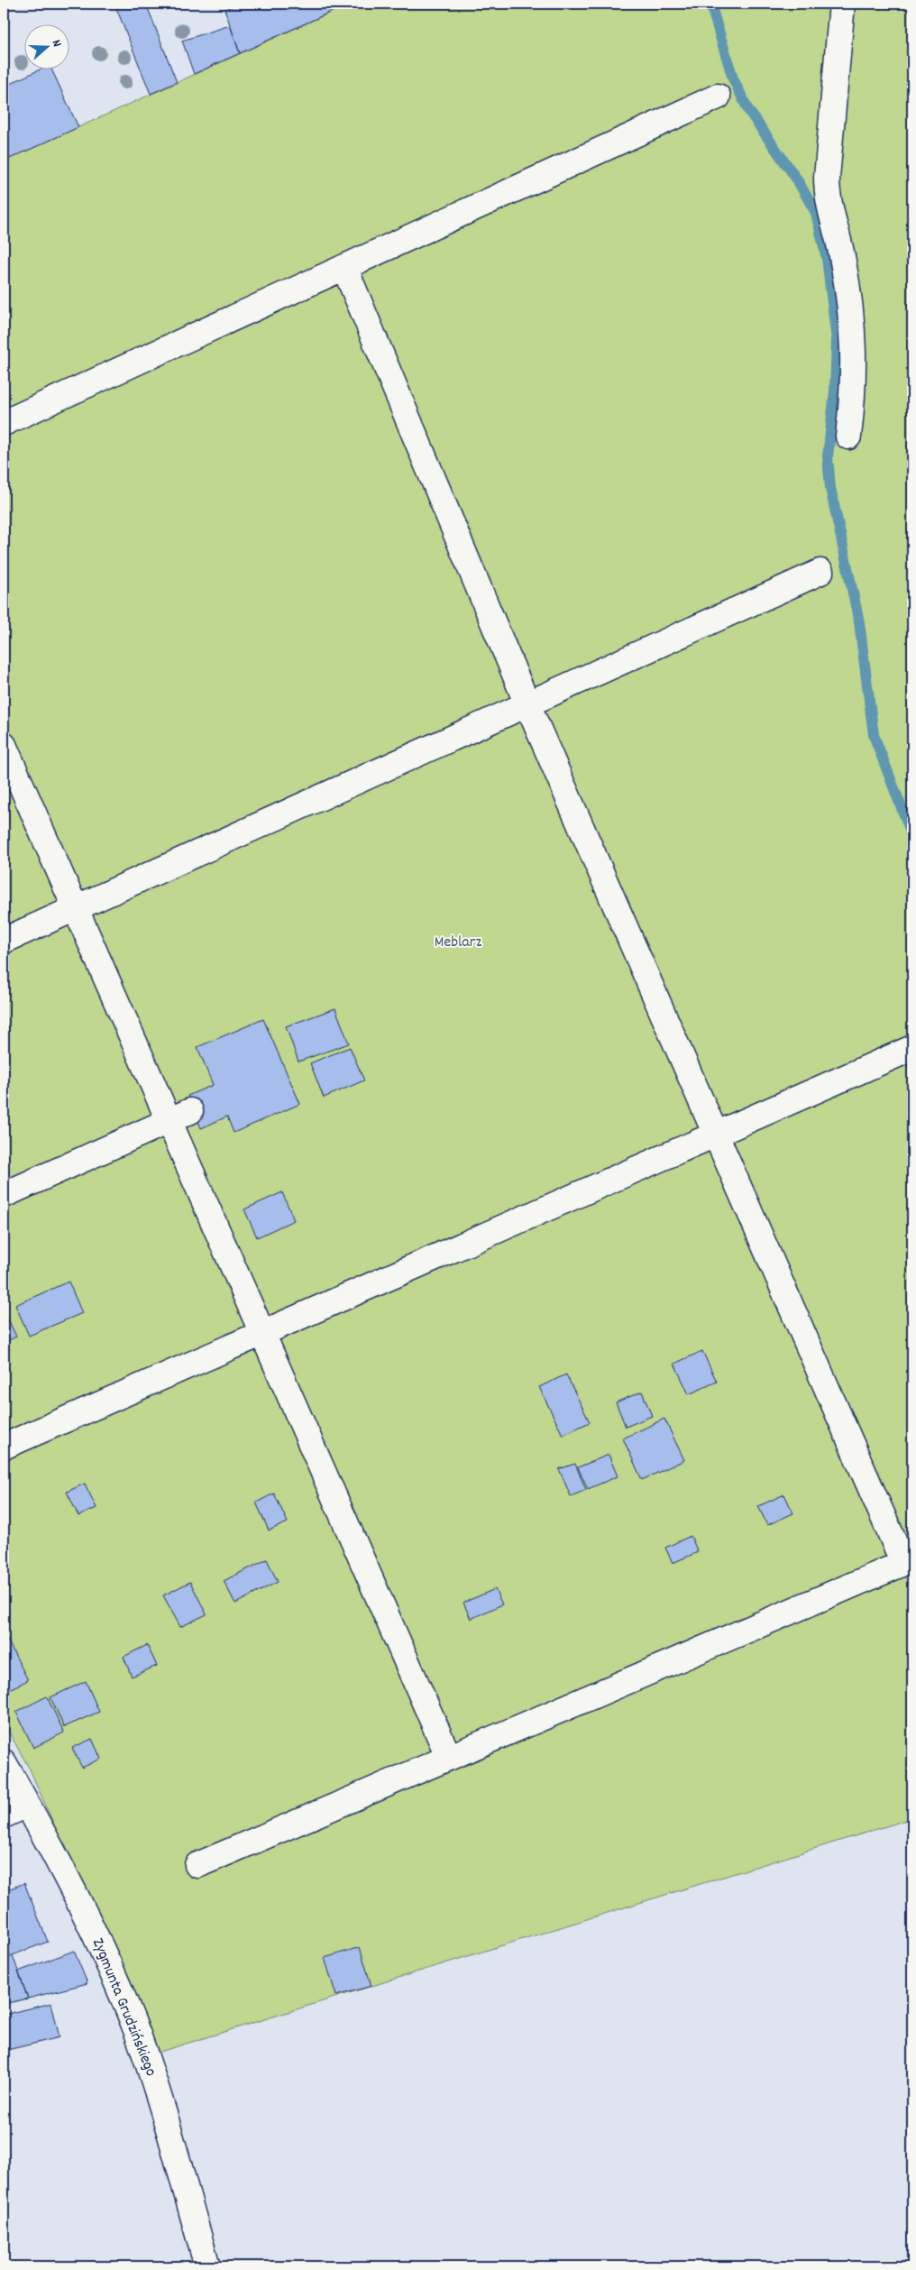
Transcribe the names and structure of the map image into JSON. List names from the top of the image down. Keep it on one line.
{"streets":{"street":["Zygmunta Grudzińskiego"]},"parks":["Meblarz"],"north":"right"}
